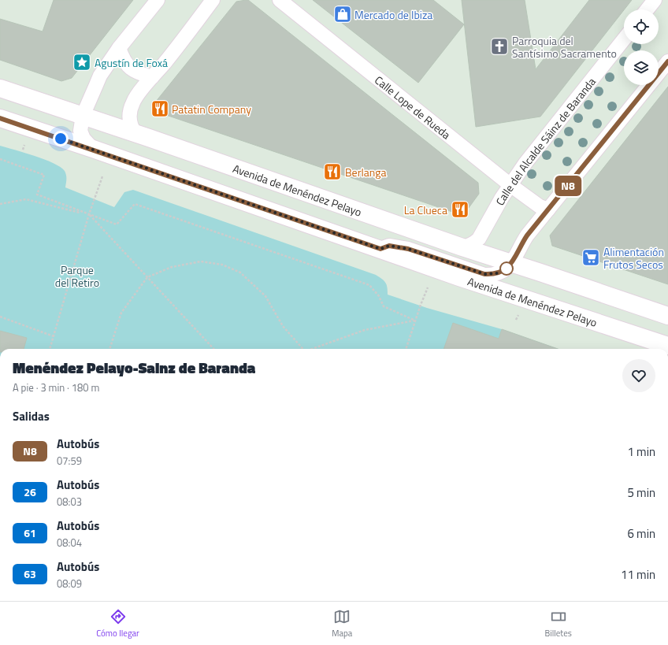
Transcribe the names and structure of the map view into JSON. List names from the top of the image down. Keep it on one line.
{"streets":{"main road":["Avenida de Menéndez Pelayo"],"street":["Calle Lope de Rueda","Calle del Alcalde Sáinz de Baranda"]},"crossings":[["Calle Lope de Rueda","Calle del Alcalde Sáinz de Baranda"],["Calle del Alcalde Sáinz de Baranda","Avenida de Menéndez Pelayo"]],"parks":["Parque del Retiro"],"places":{"shop":["Mercado de Ibiza"],"church":["Parroquia del Santísimo Sacramento"],"place":["Agustín de Foxá"],"restaurant":["Patatin Company","Berlanga","La Clueca"],"supermarket":["Alimentación Frutos Secos"]},"lines":["bus line N8"],"page":{"on_map":"N8","heading":[["Menéndez Pelayo-Sainz de Baranda","A pie · 3 min · 180 m"],"Salidas"],"list":[{"mark":"N8","name":"Autobús","note":"07:59","value":"1 min"},{"mark":"26","name":"Autobús","note":"08:03","value":"5 min"},{"mark":"61","name":"Autobús","note":"08:04","value":"6 min"},{"mark":"63","name":"Autobús","note":"08:09","value":"11 min"}],"tabs":["Cómo llegar","Mapa","Billetes"]}}
